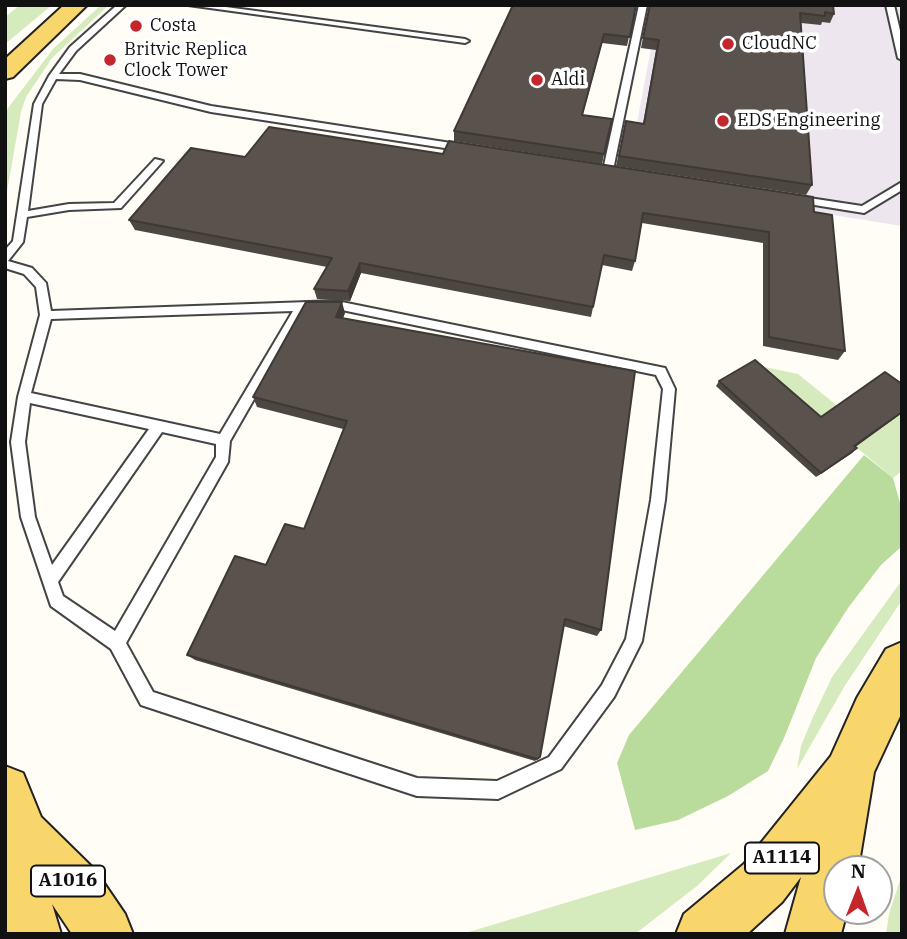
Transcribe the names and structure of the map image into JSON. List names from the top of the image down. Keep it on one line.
{"streets":{"main road":["A1114","A1016"]},"places":["Costa","CloudNC","Britvic Replica Clock Tower","Aldi","EDS Engineering"],"north":"top"}
